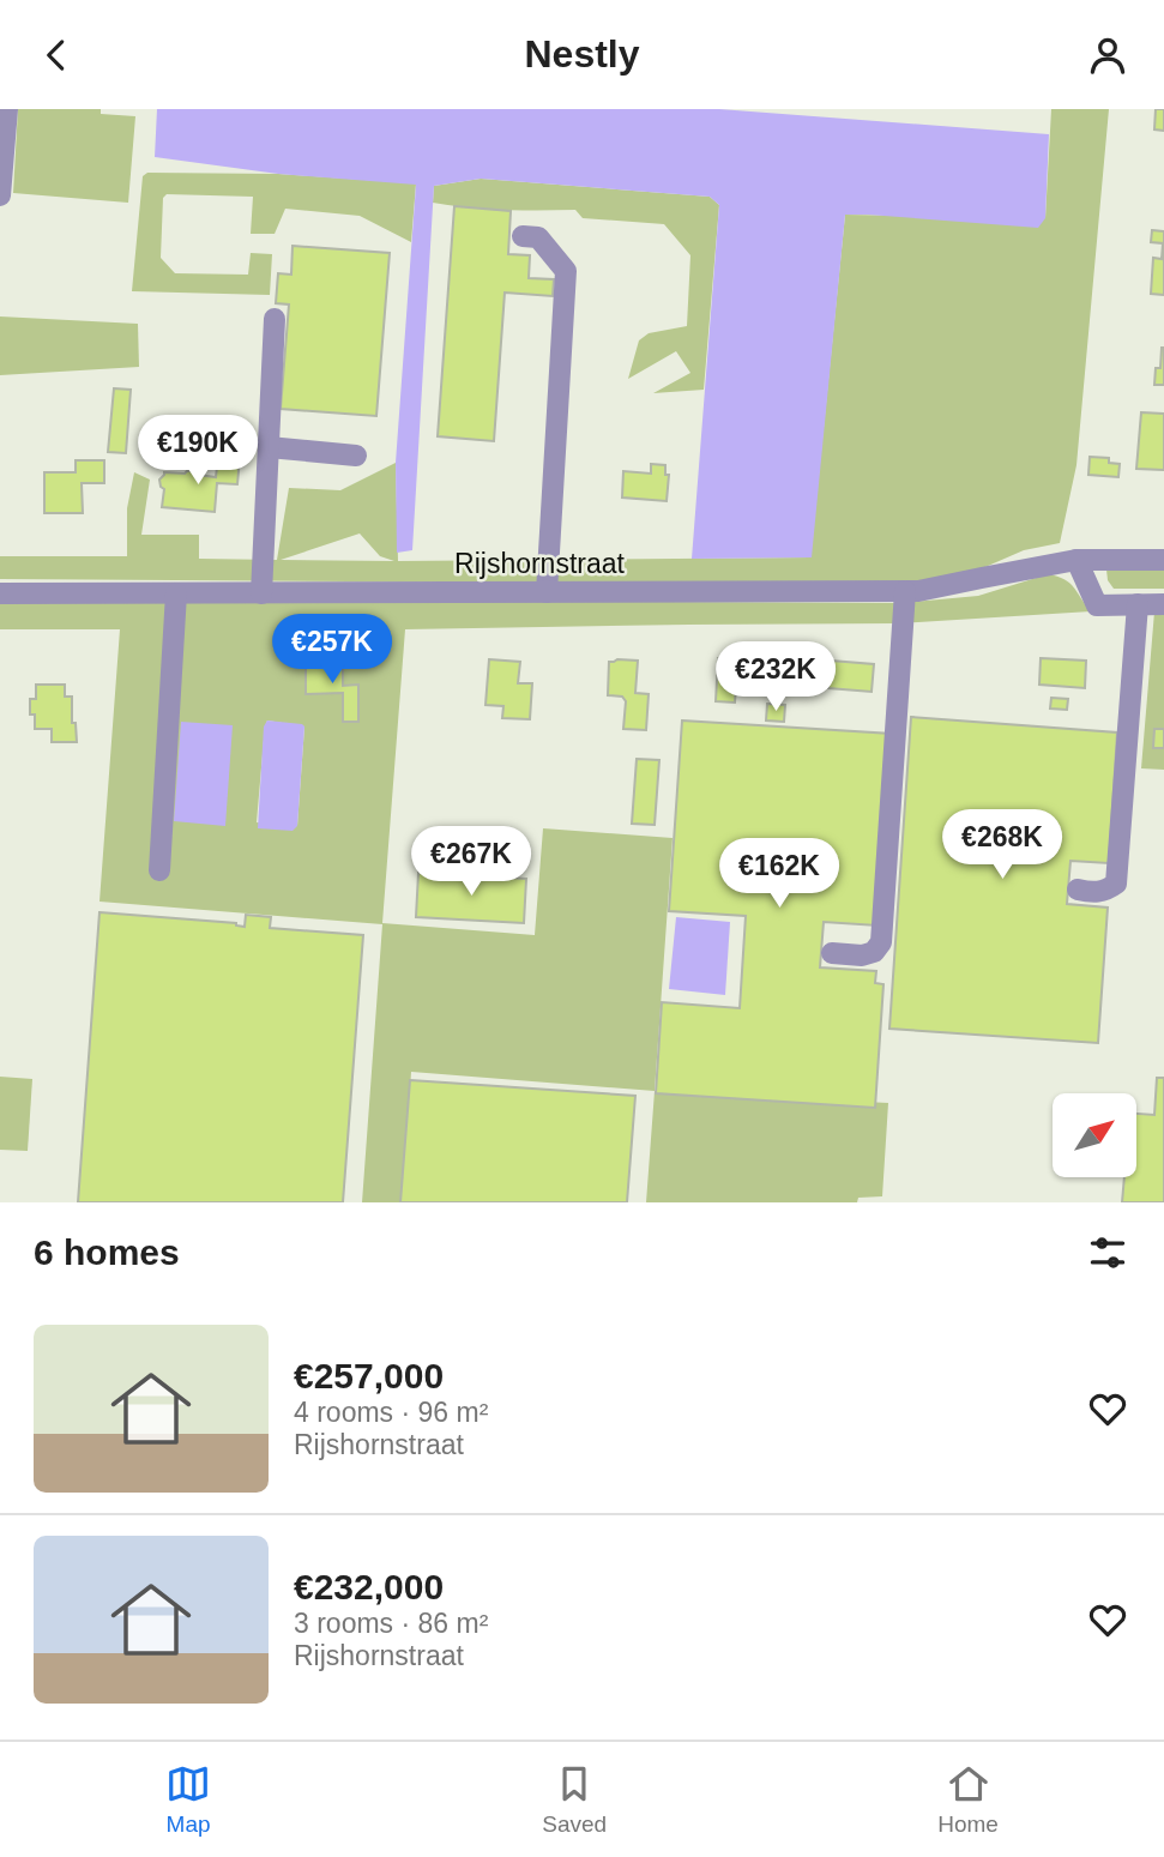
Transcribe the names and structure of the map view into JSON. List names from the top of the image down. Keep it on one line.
{"streets":{"street":["Rijshornstraat"]},"north":"top right","page":{"header":"Nestly","price":["€190K","€257K","€232K","€268K","€267K","€162K"],"heading":"6 homes","list":[{"name":"€257,000","note":"4 rooms · 96 m² · Rijshornstraat"},{"name":"€232,000","note":"3 rooms · 86 m² · Rijshornstraat"}],"tabs":["Map","Saved","Home"]}}
